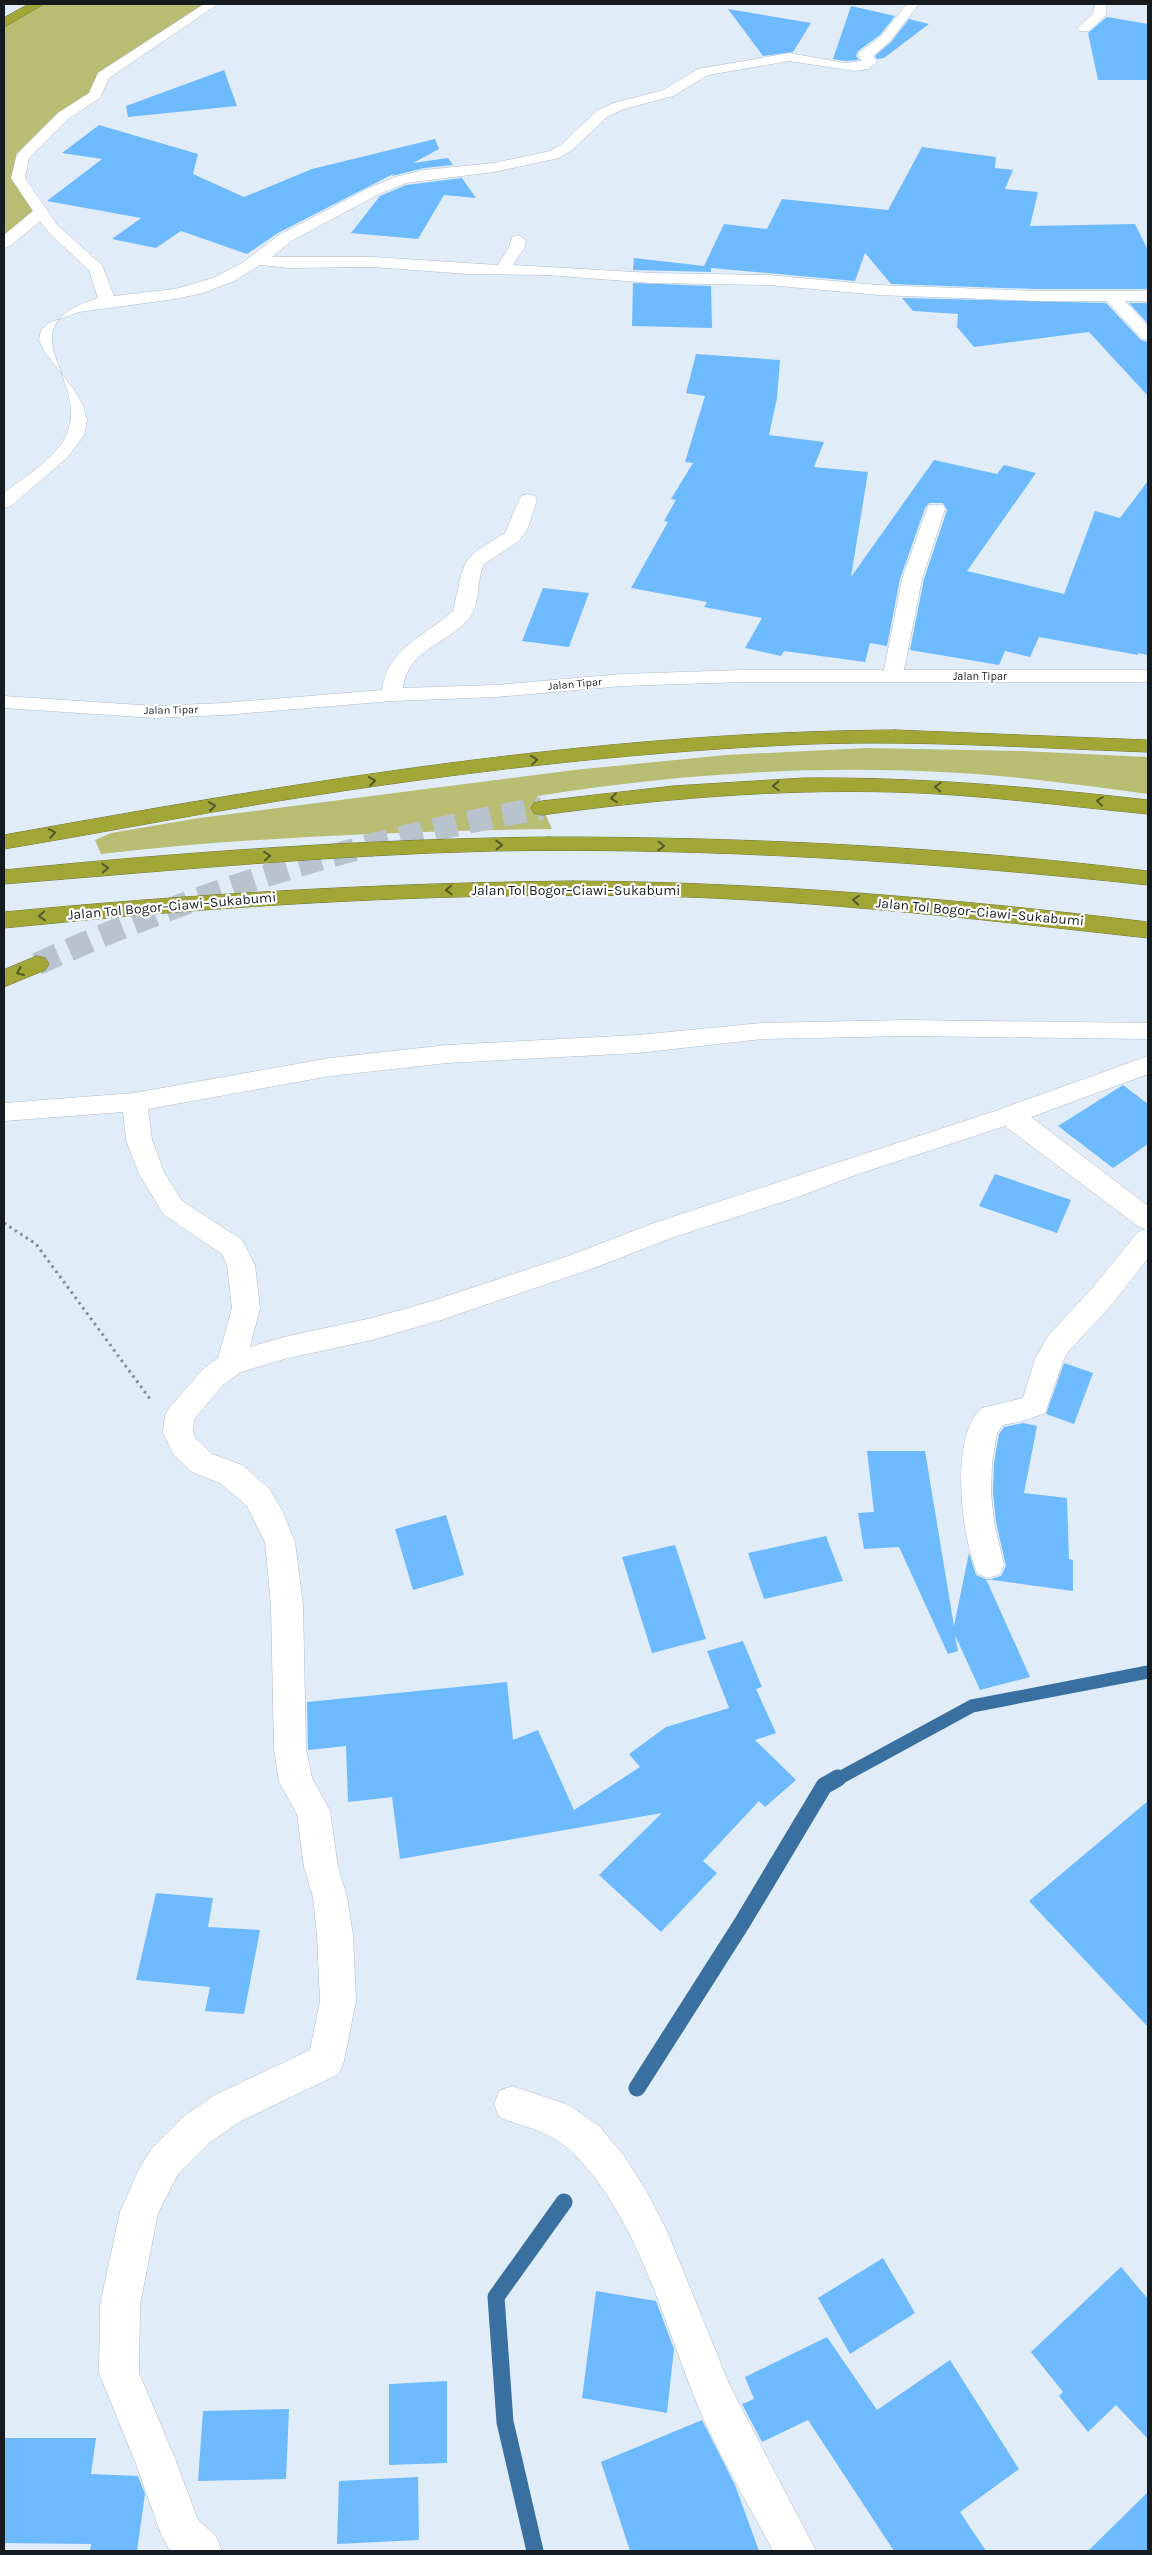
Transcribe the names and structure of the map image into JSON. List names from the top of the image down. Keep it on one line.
{"streets":{"highway":["Jalan Tol Bogor–Ciawi–Sukabumi"],"street":["Jalan Tipar"]}}
